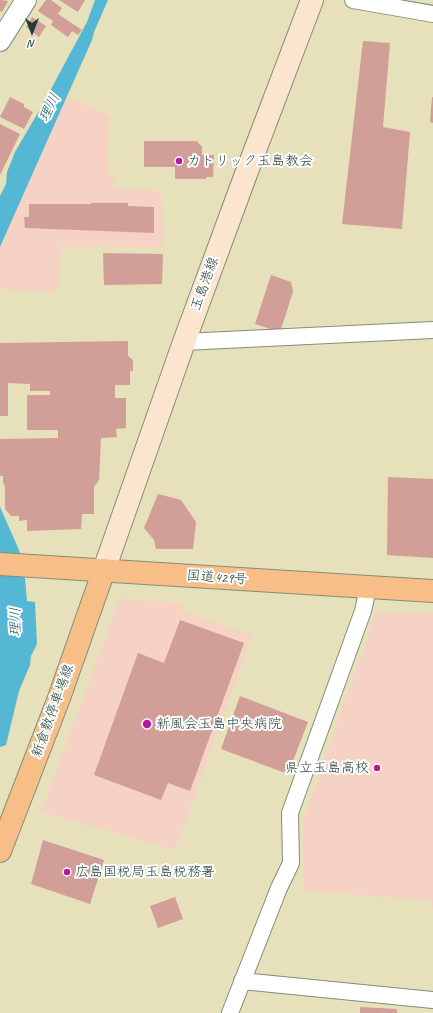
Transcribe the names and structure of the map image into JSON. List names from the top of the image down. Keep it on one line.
{"streets":{"main road":["玉島港線","国道429号","新倉敷停車場線"]},"crossings":[["玉島港線","国道429号"],["玉島港線","新倉敷停車場線"],["国道429号","新倉敷停車場線"]],"water":["理川"],"places":["カトリック玉島教会","新風会玉島中央病院","県立玉島高校","広島国税局玉島税務署"],"north":"bottom"}
